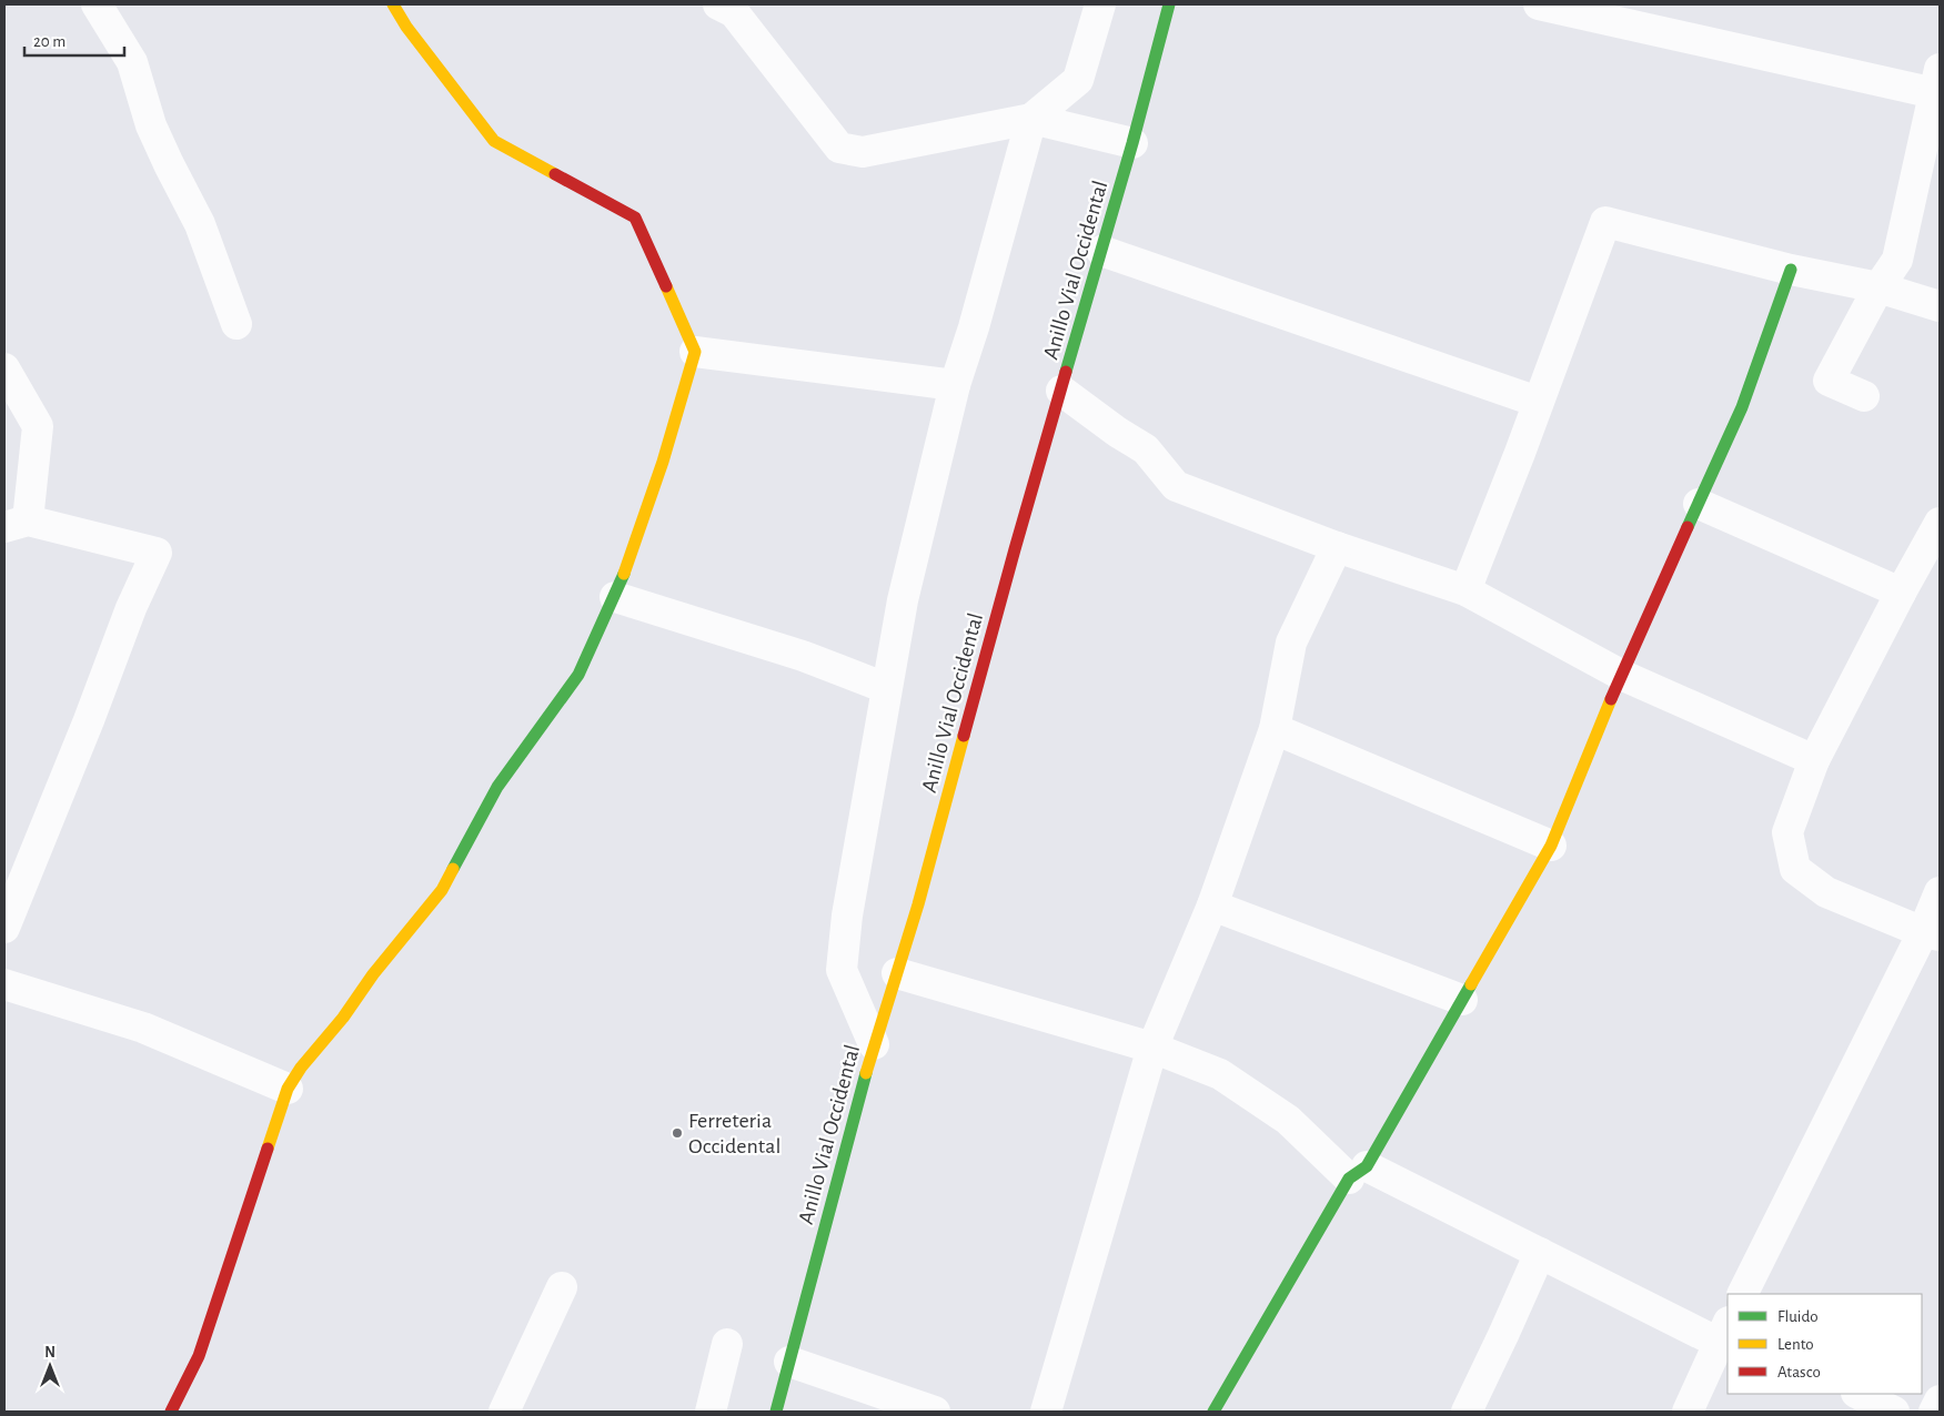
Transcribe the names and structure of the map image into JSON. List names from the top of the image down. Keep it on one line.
{"streets":{"main road":["Anillo Vial Occidental"]},"places":["Ferreteria Occidental"],"legend":["Fluido","Lento","Atasco"],"scale_bar":"20 m","north":"top"}
